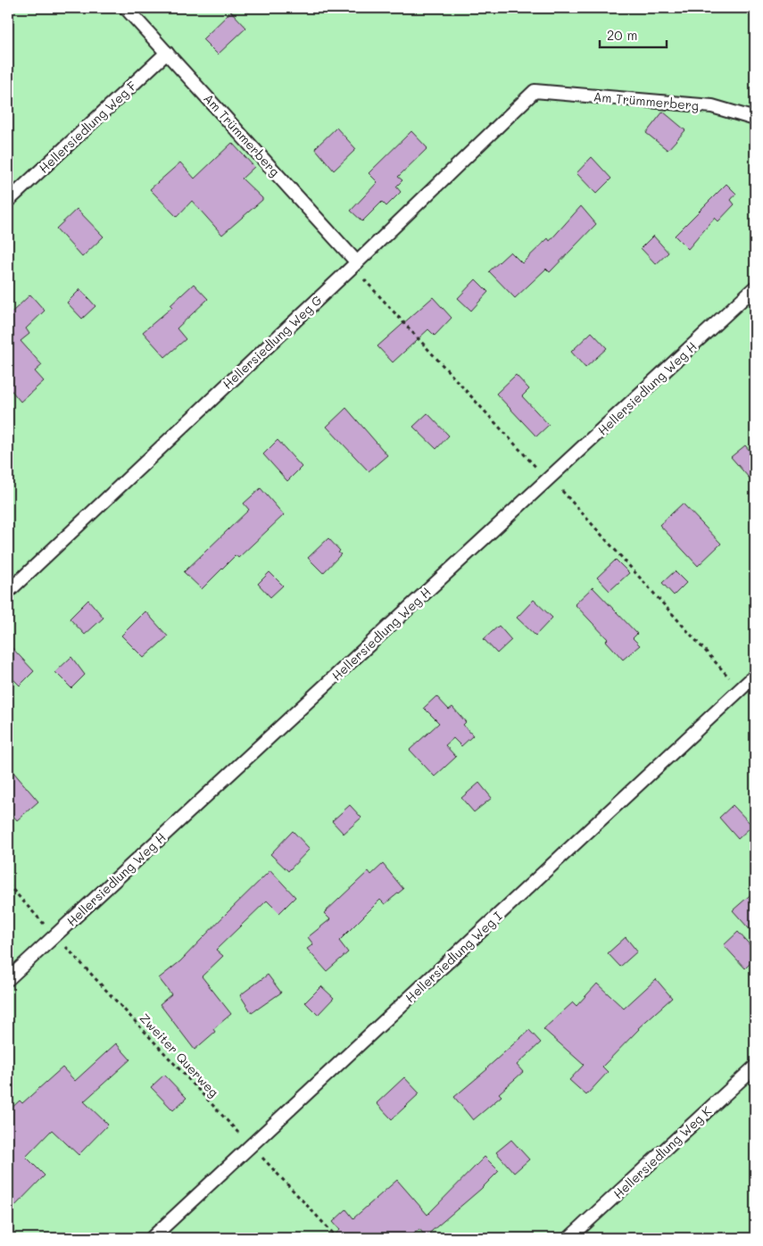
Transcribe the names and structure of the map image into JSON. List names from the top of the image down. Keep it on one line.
{"streets":{"lane":["Am Trümmerberg","Hellersiedlung Weg F","Hellersiedlung Weg G","Hellersiedlung Weg H","Hellersiedlung Weg I","Hellersiedlung Weg K"],"path":["Zweiter Querweg"]},"crossings":[["Am Trümmerberg","Hellersiedlung Weg F"],["Am Trümmerberg","Hellersiedlung Weg G"],["Hellersiedlung Weg H","Zweiter Querweg"],["Hellersiedlung Weg I","Zweiter Querweg"]],"scale_bar":"20 m"}
